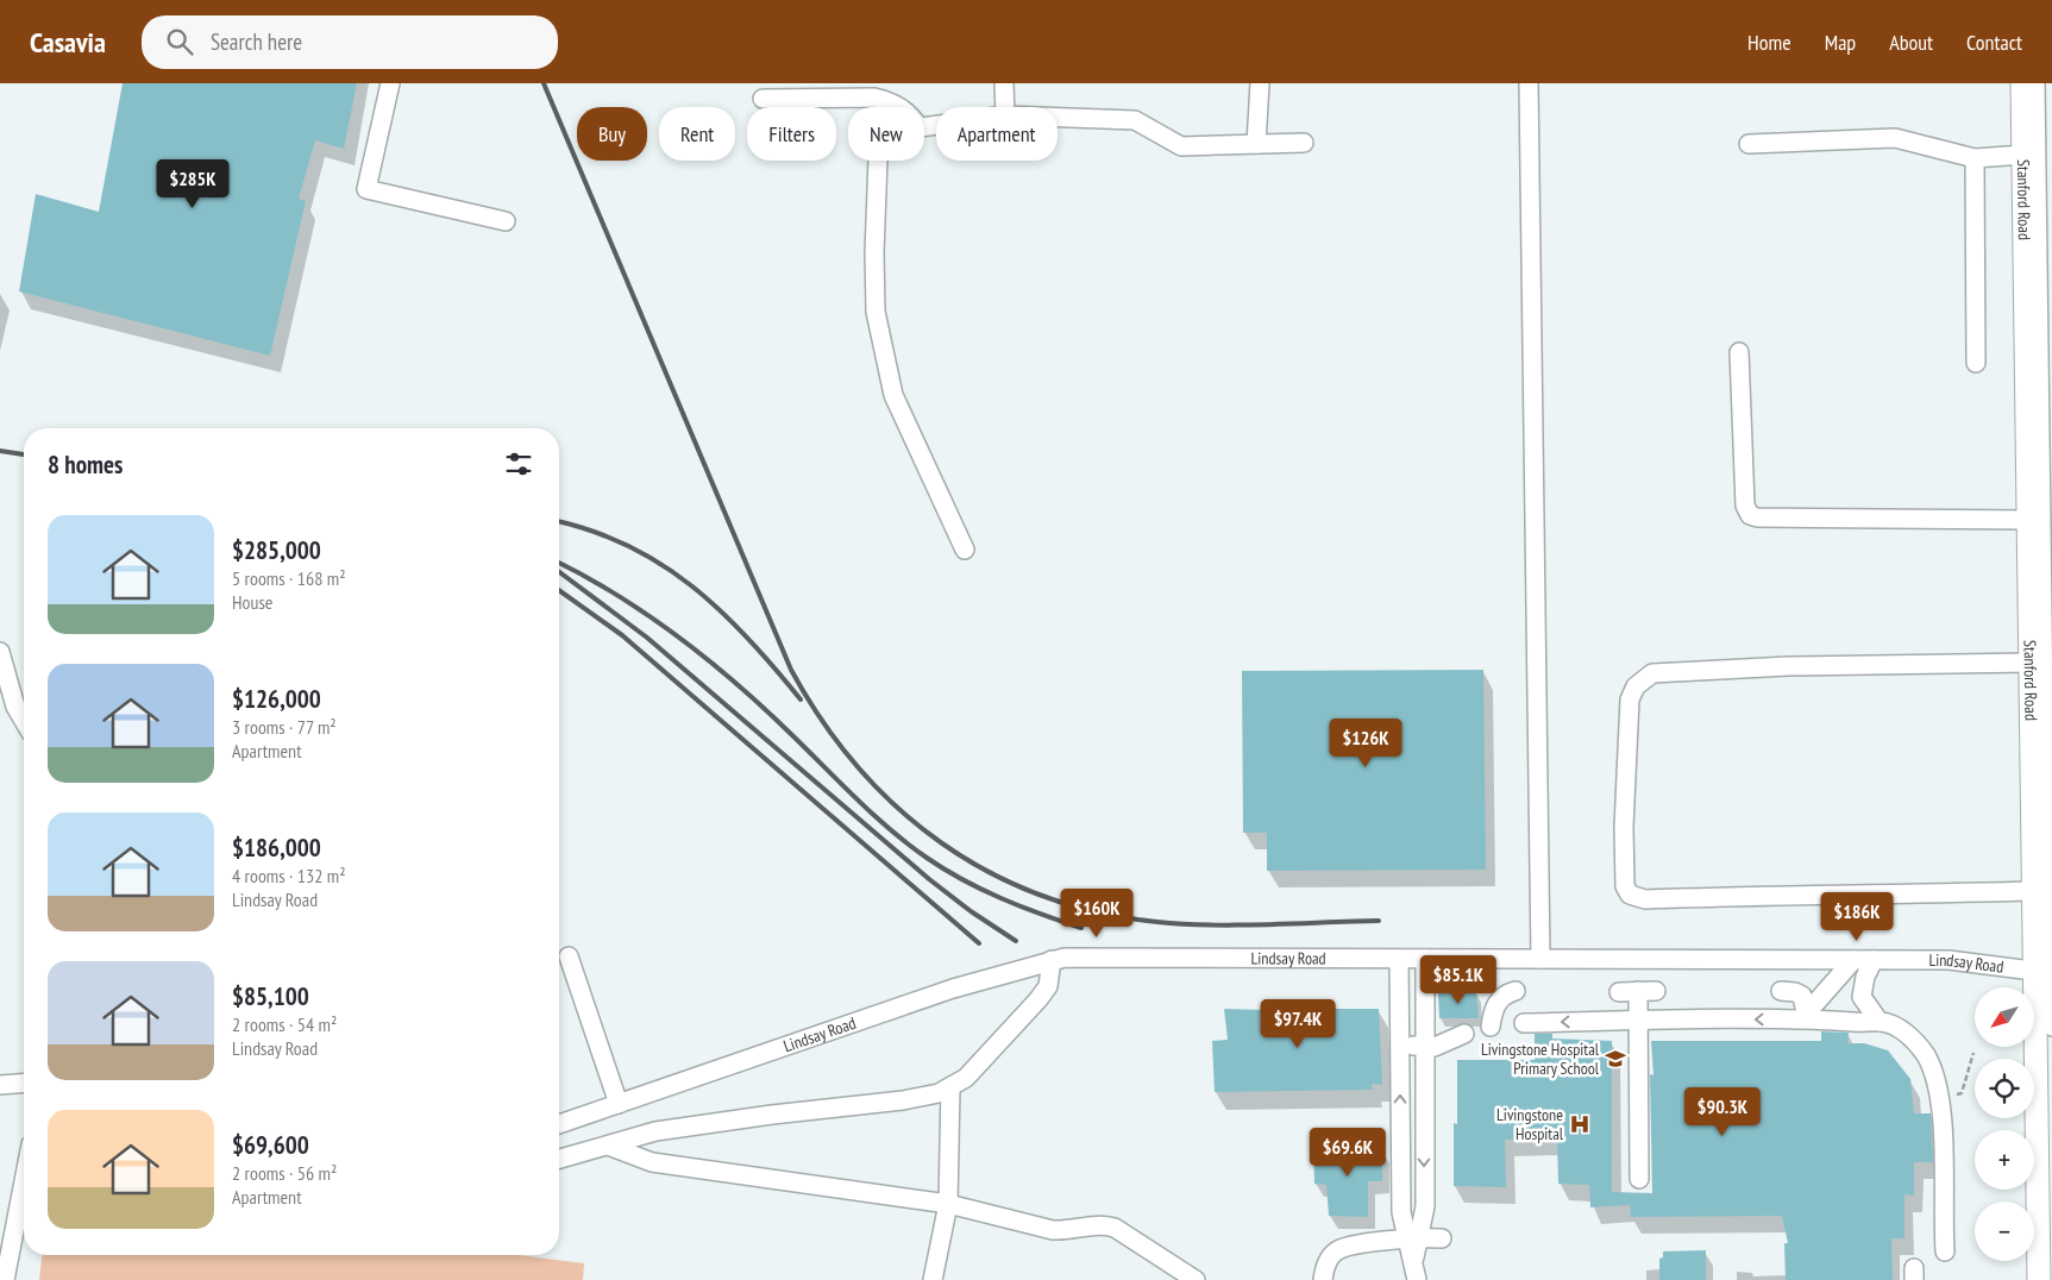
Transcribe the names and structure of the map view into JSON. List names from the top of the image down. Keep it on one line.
{"streets":{"main road":["Stanford Road"],"street":["Lindsay Road"]},"crossings":[["Stanford Road","Lindsay Road"]],"places":{"school or university":["Livingstone Hospital Primary School"],"hospital":["Livingstone Hospital"]},"north":"bottom left","page":{"header":"Casavia","search":"Search here","nav":["Home","Map","About","Contact"],"chip":["Buy","Rent","Filters","New","Apartment"],"price":["$285K","$126K","$160K","$186K","$85.1K","$97.4K","$90.3K","$69.6K"],"heading":"8 homes","list":[{"name":"$285,000","note":"5 rooms · 168 m² · House"},{"name":"$126,000","note":"3 rooms · 77 m² · Apartment"},{"name":"$186,000","note":"4 rooms · 132 m² · Lindsay Road"},{"name":"$85,100","note":"2 rooms · 54 m² · Lindsay Road"},{"name":"$69,600","note":"2 rooms · 56 m² · Apartment"}],"map_buttons":["+","−"]}}
